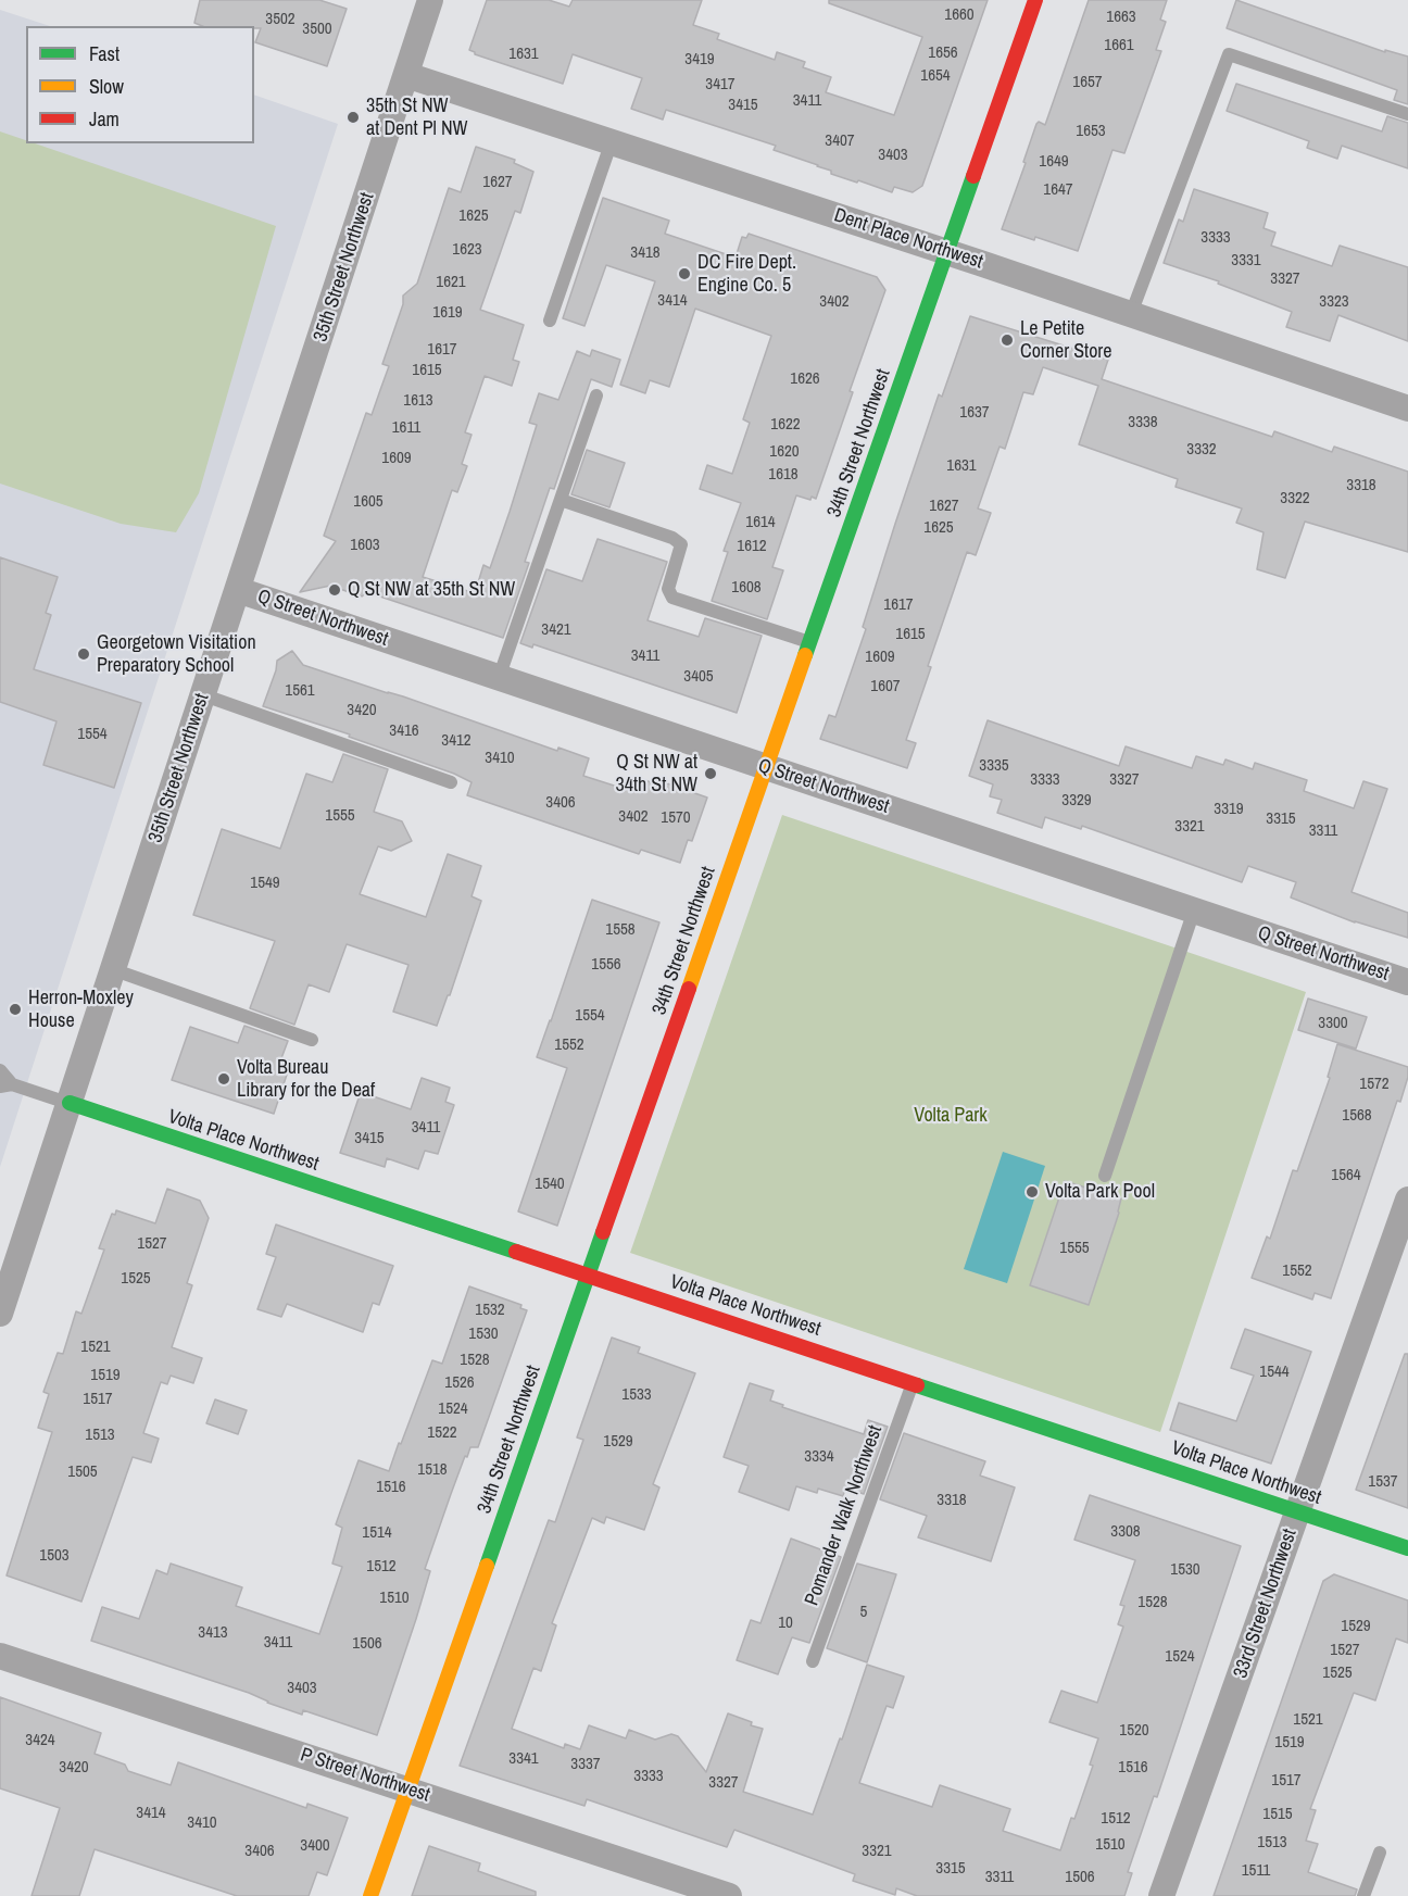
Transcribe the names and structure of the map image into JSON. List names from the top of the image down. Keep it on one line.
{"streets":{"street":["Dent Place Northwest","35th Street Northwest","34th Street Northwest","Q Street Northwest","Volta Place Northwest","33rd Street Northwest","P Street Northwest"],"lane":["Pomander Walk Northwest"]},"crossings":[["Dent Place Northwest","35th Street Northwest"],["Dent Place Northwest","34th Street Northwest"],["35th Street Northwest","Q Street Northwest"],["35th Street Northwest","Volta Place Northwest"],["34th Street Northwest","Q Street Northwest"],["34th Street Northwest","Volta Place Northwest"],["34th Street Northwest","P Street Northwest"],["Volta Place Northwest","Pomander Walk Northwest"],["Volta Place Northwest","33rd Street Northwest"]],"parks":["Volta Park"],"places":["35th St NW at Dent Pl NW","DC Fire Dept. Engine Co. 5","Le Petite Corner Store","Q St NW at 35th St NW","Georgetown Visitation Preparatory School","Q St NW at 34th St NW","Herron-Moxley House","Volta Bureau Library for the Deaf","Volta Park Pool"],"house_numbers":["1660","1663","3502","3500","1661","1656","1631","3419","1654","1657","3417","3411","3415","1653","3407","3403","1649","1627","1647","1625","3333","1623","3418","3331","3327","1621","3414","3402","3323","1619","1617","1615","1626","1613","1637","3338","1622","1611","3332","1620","1609","1631","1618","3318","3322","1605","1627","1614","1625","1603","1612","1608","1617","3421","1615","3411","1609","3405","1607","1561","3420","3416","1554","3412","3410","3335","3333","3327","3329","3406","3319","1555","3402","1570","3315","3321","3311","1549","1558","1556","1554","3300","1552","1572","1568","3411","3415","1564","1540","1527","1555","1552","1525","1532","1530","1521","1528","1544","1519","1526","1533","1517","1524","1522","1513","1529","3334","1518","1505","1537","1516","3318","3308","1514","1503","1512","1530","1510","1528","5","10","1529","3413","3411","1506","1527","1524","1525","3403","1521","1520","3424","1519","3341","3337","3420","1516","3333","1517","3327","3414","1515","1512","3410","1513","1510","3400","3406","3321","3315","1511","3311","1506"],"legend":["Fast","Slow","Jam"]}
